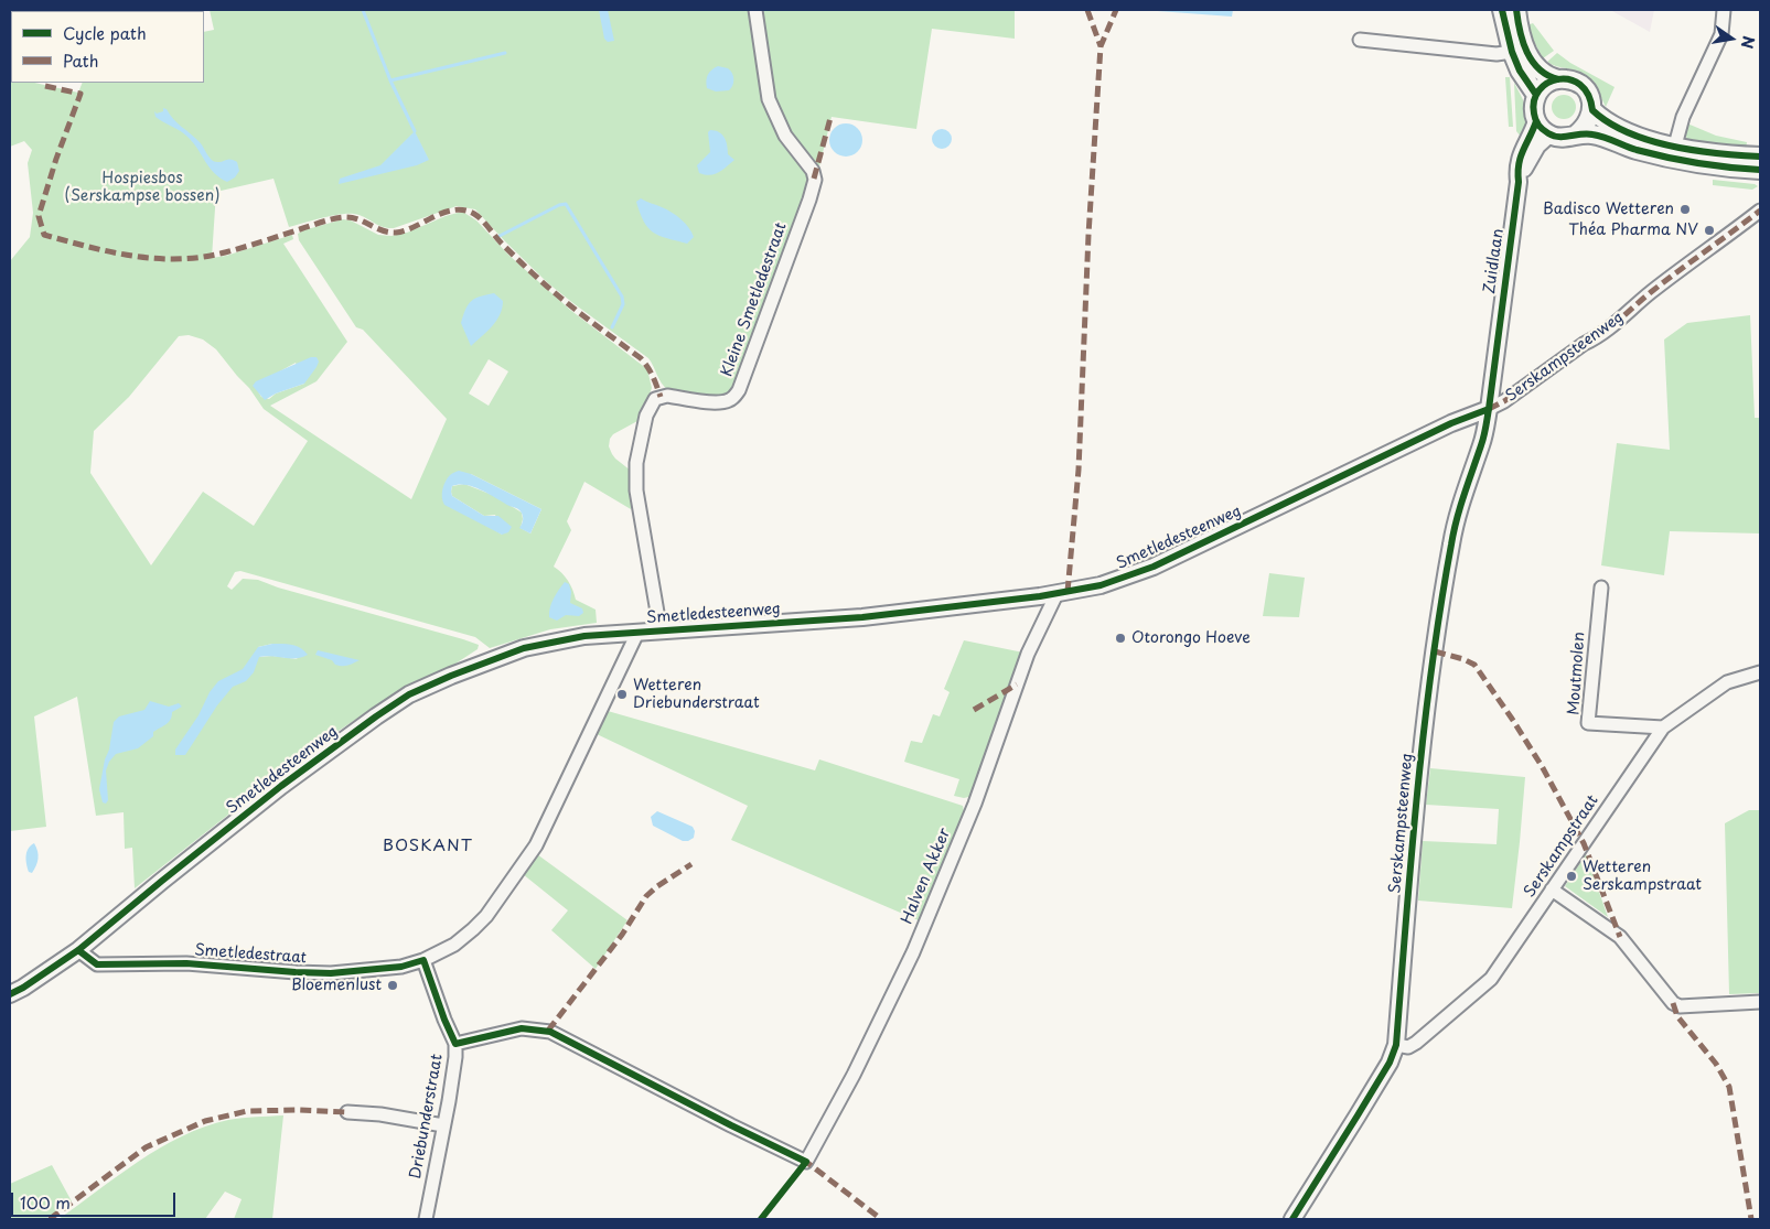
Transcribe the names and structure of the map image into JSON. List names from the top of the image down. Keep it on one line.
{"streets":{"street":["Zuidlaan","Kleine Smetledestraat","Serskampsteenweg","Smetledesteenweg","Moutmolen","Serskampstraat","Halven Akker","Smetledestraat","Driebunderstraat"]},"crossings":[["Zuidlaan","Serskampsteenweg"],["Zuidlaan","Smetledesteenweg"],["Kleine Smetledestraat","Smetledesteenweg"],["Serskampsteenweg","Smetledesteenweg"],["Serskampsteenweg","Serskampstraat"],["Smetledesteenweg","Halven Akker"],["Smetledesteenweg","Smetledestraat"],["Moutmolen","Serskampstraat"],["Halven Akker","Driebunderstraat"],["Smetledestraat","Driebunderstraat"]],"districts":["BOSKANT"],"parks":["Hospiesbos (Serskampse bossen)"],"places":["Badisco Wetteren","Théa Pharma NV","Otorongo Hoeve","Wetteren Driebunderstraat","Wetteren Serskampstraat","Bloemenlust"],"legend":["Cycle path","Path"],"scale_bar":"100 m","north":"right"}
